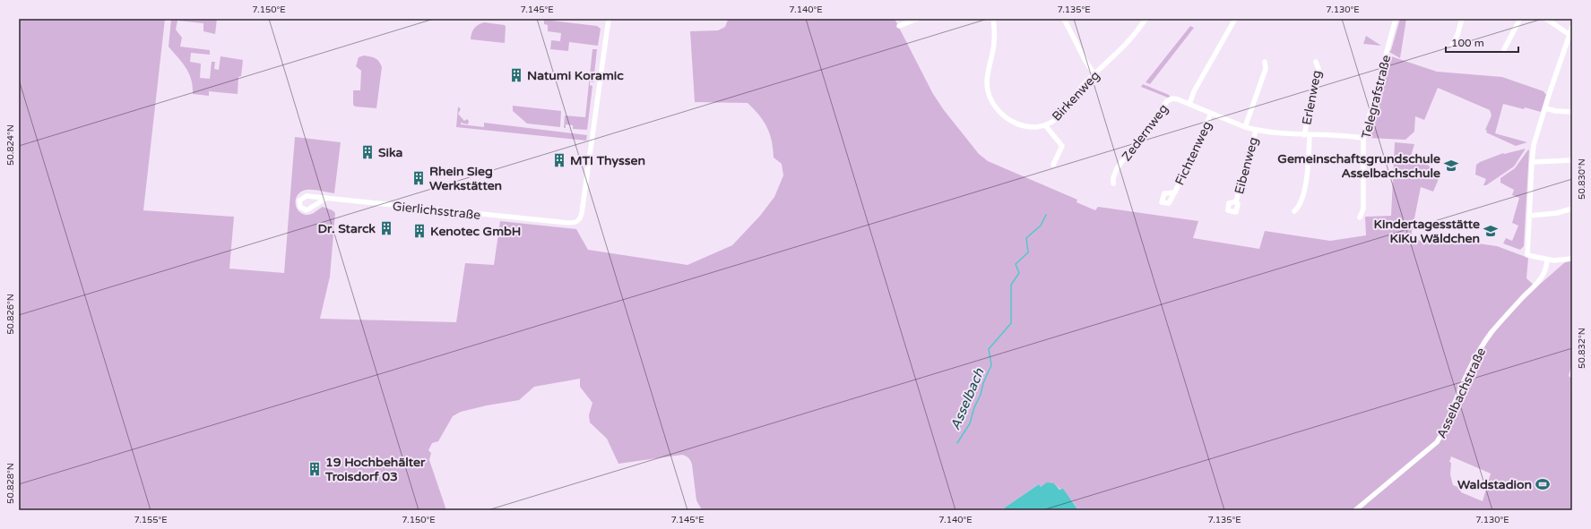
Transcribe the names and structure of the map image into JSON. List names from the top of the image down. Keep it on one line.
{"streets":{"street":["Birkenweg","Telegrafstraße","Erlenweg","Zedernweg","Fichtenweg","Eibenweg","Gierlichsstraße","Asselbachstraße"]},"crossings":[["Telegrafstraße","Zedernweg"],["Erlenweg","Zedernweg"],["Zedernweg","Fichtenweg"],["Zedernweg","Eibenweg"]],"water":["Asselbach"],"places":{"building":["Natumi Koramic","Sika","MTI Thyssen","Rhein Sieg Werkstätten","Dr. Starck","Kenotec GmbH","19 Hochbehälter Troisdorf 03"],"school or university":["Gemeinschaftsgrundschule Asselbachschule","Kindertagesstätte KiKu Wäldchen"],"sports":["Waldstadion"]},"scale_bar":"100 m","coordinates":["7.150°E","7.145°E","7.140°E","7.135°E","7.130°E","50.824°N","50.830°N","50.826°N","50.832°N","50.828°N","7.155°E"]}
